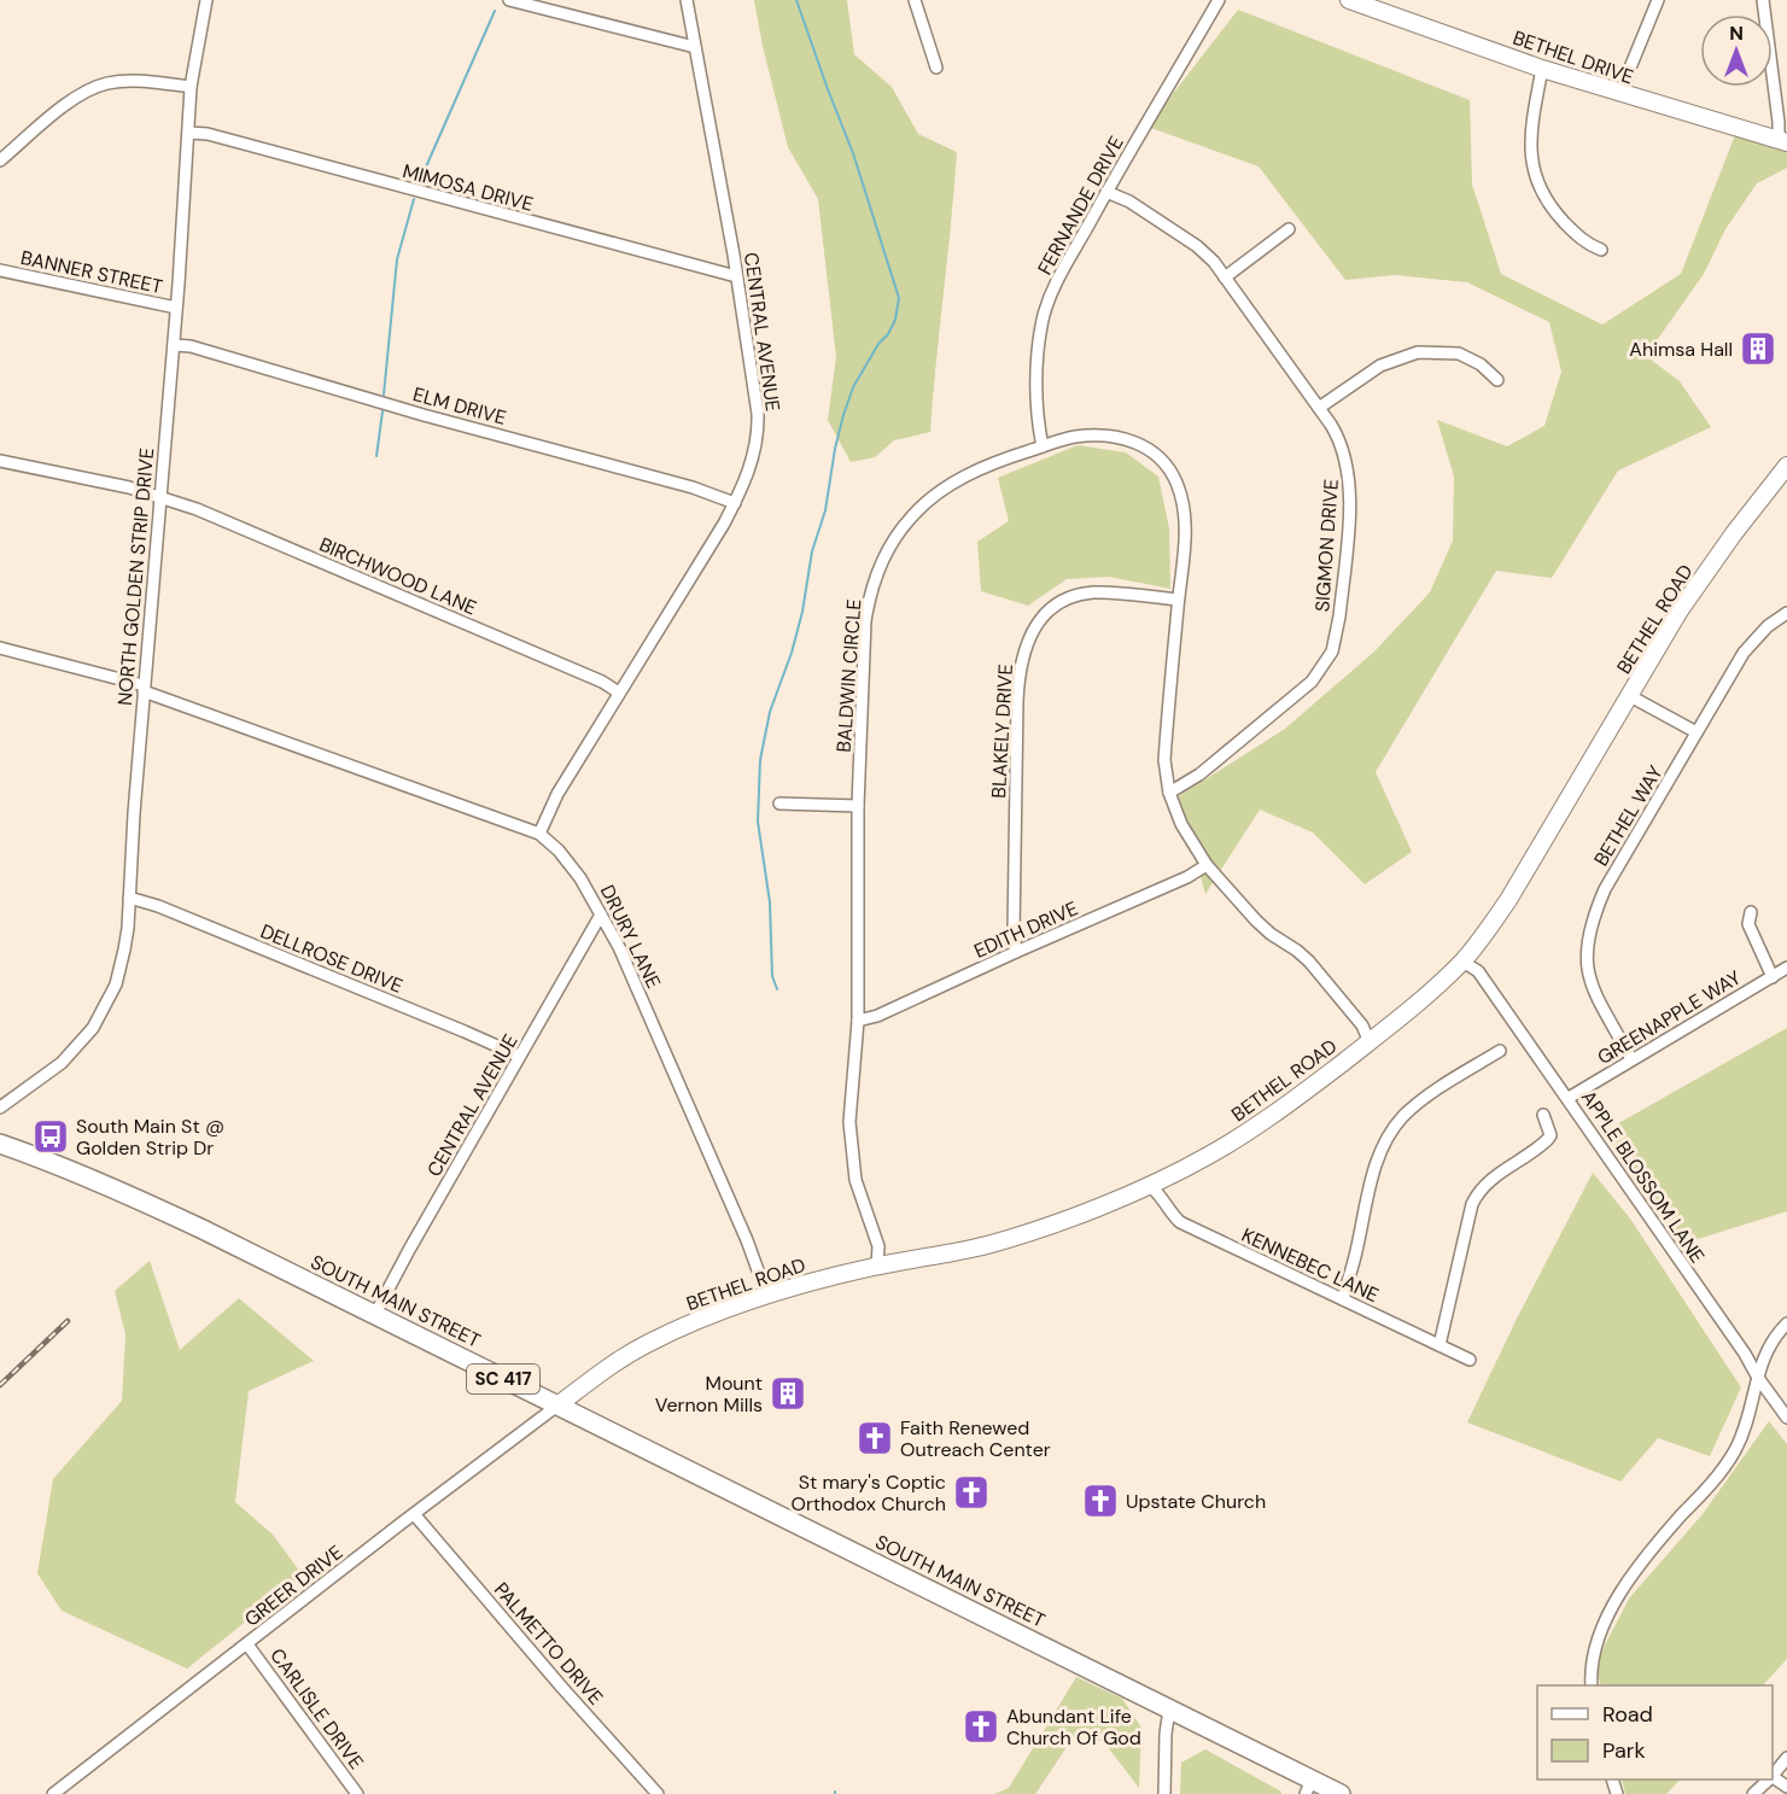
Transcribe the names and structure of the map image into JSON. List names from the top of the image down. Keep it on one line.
{"streets":{"main road":["SOUTH MAIN STREET","SC 417"],"street":["BETHEL DRIVE","MIMOSA DRIVE","FERNANDE DRIVE","BANNER STREET","CENTRAL AVENUE","ELM DRIVE","SIGMON DRIVE","BIRCHWOOD LANE","NORTH GOLDEN STRIP DRIVE","BETHEL ROAD","BALDWIN CIRCLE","BLAKELY DRIVE","BETHEL WAY","EDITH DRIVE","DRURY LANE","DELLROSE DRIVE","GREENAPPLE WAY","APPLE BLOSSOM LANE","KENNEBEC LANE","GREER DRIVE","PALMETTO DRIVE","CARLISLE DRIVE"]},"crossings":[["MIMOSA DRIVE","CENTRAL AVENUE"],["MIMOSA DRIVE","NORTH GOLDEN STRIP DRIVE"],["FERNANDE DRIVE","SIGMON DRIVE"],["FERNANDE DRIVE","BALDWIN CIRCLE"],["BANNER STREET","NORTH GOLDEN STRIP DRIVE"],["CENTRAL AVENUE","ELM DRIVE"],["CENTRAL AVENUE","BIRCHWOOD LANE"],["CENTRAL AVENUE","DRURY LANE"],["CENTRAL AVENUE","DELLROSE DRIVE"],["CENTRAL AVENUE","SOUTH MAIN STREET"],["ELM DRIVE","NORTH GOLDEN STRIP DRIVE"],["SIGMON DRIVE","BALDWIN CIRCLE"],["BIRCHWOOD LANE","NORTH GOLDEN STRIP DRIVE"],["NORTH GOLDEN STRIP DRIVE","DRURY LANE"],["NORTH GOLDEN STRIP DRIVE","DELLROSE DRIVE"],["BETHEL ROAD","BALDWIN CIRCLE"],["BETHEL ROAD","DRURY LANE"],["BETHEL ROAD","APPLE BLOSSOM LANE"],["BETHEL ROAD","KENNEBEC LANE"],["BETHEL ROAD","SOUTH MAIN STREET"],["BETHEL ROAD","GREER DRIVE"],["BALDWIN CIRCLE","BLAKELY DRIVE"],["BALDWIN CIRCLE","EDITH DRIVE"],["BLAKELY DRIVE","EDITH DRIVE"],["BETHEL WAY","GREENAPPLE WAY"],["GREENAPPLE WAY","APPLE BLOSSOM LANE"],["SOUTH MAIN STREET","SC 417"],["SOUTH MAIN STREET","GREER DRIVE"],["GREER DRIVE","PALMETTO DRIVE"],["GREER DRIVE","CARLISLE DRIVE"]],"places":{"building":["Ahimsa Hall","Mount Vernon Mills"],"bus stop":["South Main St @ Golden Strip Dr"],"church":["Faith Renewed Outreach Center","St mary's Coptic Orthodox Church","Upstate Church","Abundant Life Church Of God"]},"legend":["Road","Park"],"north":"top"}
